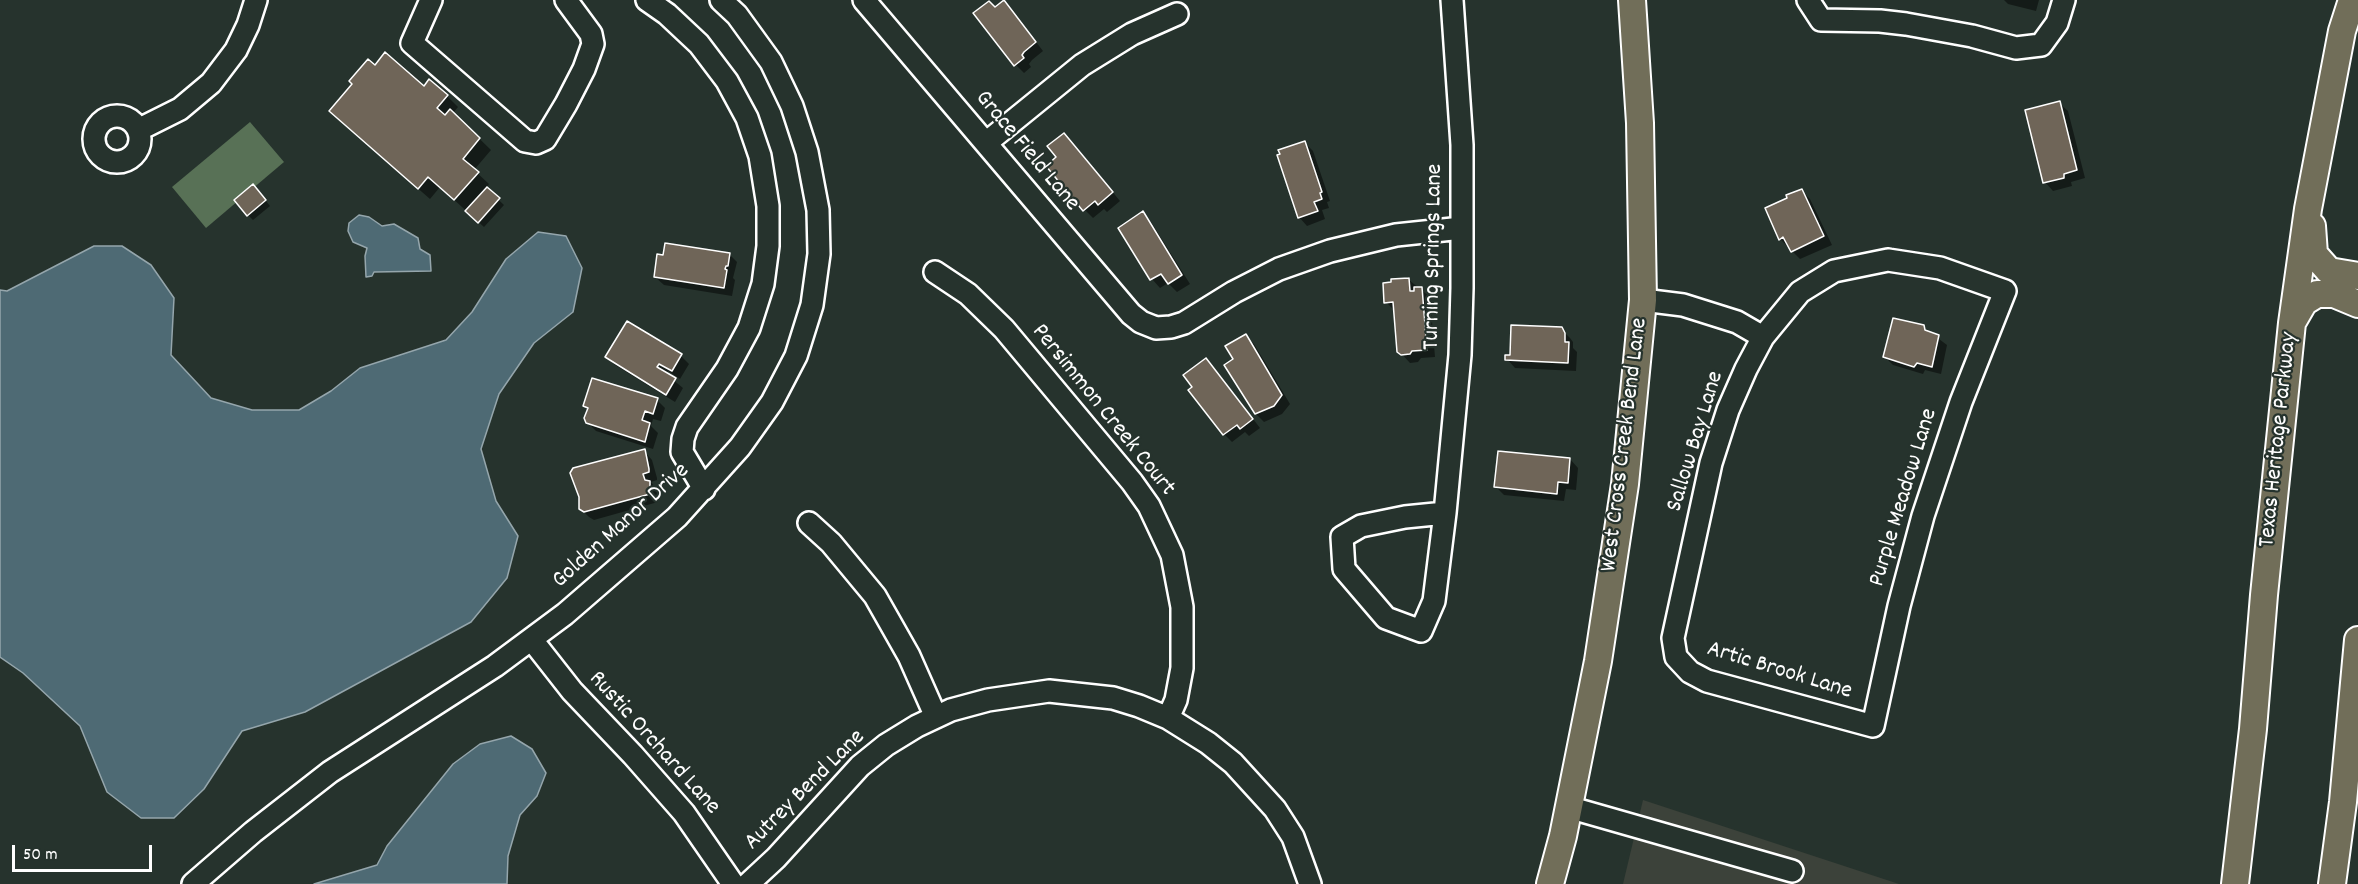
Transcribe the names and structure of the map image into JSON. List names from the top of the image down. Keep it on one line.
{"streets":{"main road":["Texas Heritage Parkway","West Cross Creek Bend Lane"],"street":["Grace Field Lane","Turning Springs Lane","Persimmon Creek Court","Sallow Bay Lane","Purple Meadow Lane","Golden Manor Drive","Artic Brook Lane","Rustic Orchard Lane","Autrey Bend Lane"]},"crossings":[["Grace Field Lane","Turning Springs Lane"],["Persimmon Creek Court","Autrey Bend Lane"],["Sallow Bay Lane","Purple Meadow Lane"],["Sallow Bay Lane","Artic Brook Lane"],["Purple Meadow Lane","Artic Brook Lane"],["Golden Manor Drive","Rustic Orchard Lane"]],"scale_bar":"50 m"}
